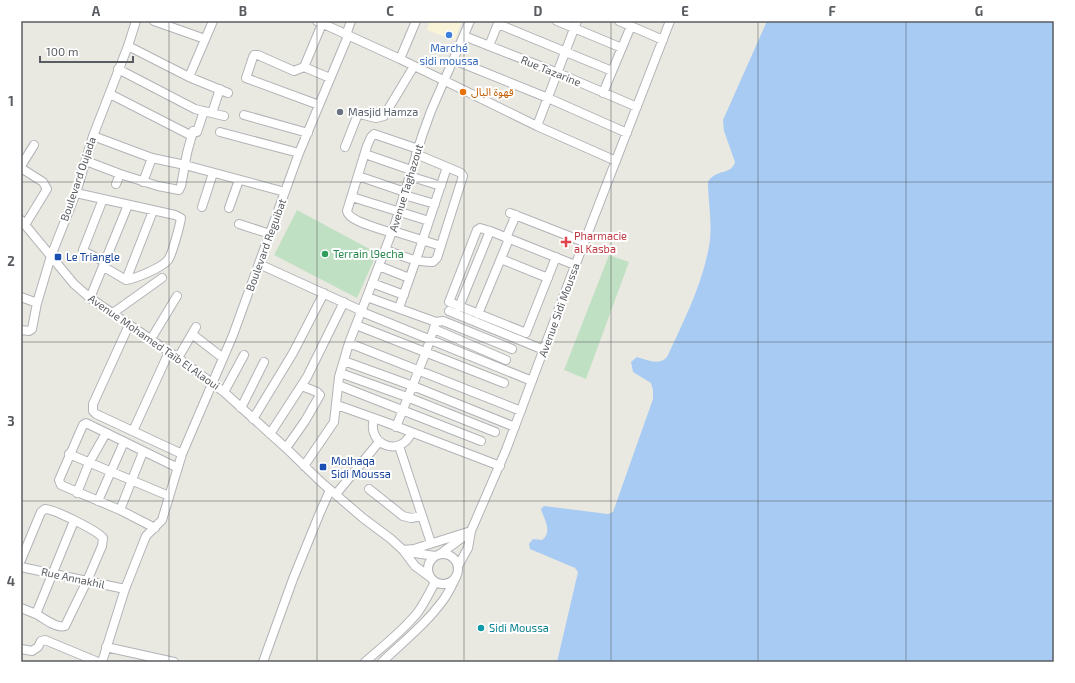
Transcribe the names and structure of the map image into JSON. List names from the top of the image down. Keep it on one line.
{"streets":{"street":["Rue Tazarine","Boulevard Oujada","Avenue Taghazout","Boulevard Reguibat","Avenue Sidi Moussa","Avenue Mohamed Taïb El Alaoui","Rue Annakhil"]},"crossings":[["Rue Tazarine","Avenue Taghazout"],["Rue Tazarine","Avenue Sidi Moussa"],["Boulevard Oujada","Avenue Mohamed Taïb El Alaoui"],["Avenue Taghazout","Avenue Mohamed Taïb El Alaoui"],["Boulevard Reguibat","Avenue Mohamed Taïb El Alaoui"],["Boulevard Reguibat","Rue Annakhil"],["Avenue Sidi Moussa","Avenue Mohamed Taïb El Alaoui"]],"places":{"other":["Marché sidi moussa","قهوة البال","Masjid Hamza","Terrain l9echa","Sidi Moussa"],"health":["Pharmacie al Kasba"],"transit":["Le Triangle","Molhaqa Sidi Moussa"]},"scale_bar":"100 m","grid":{"columns":["A","B","C","D","E","F","G"],"rows":["1","2","3","4"]}}
